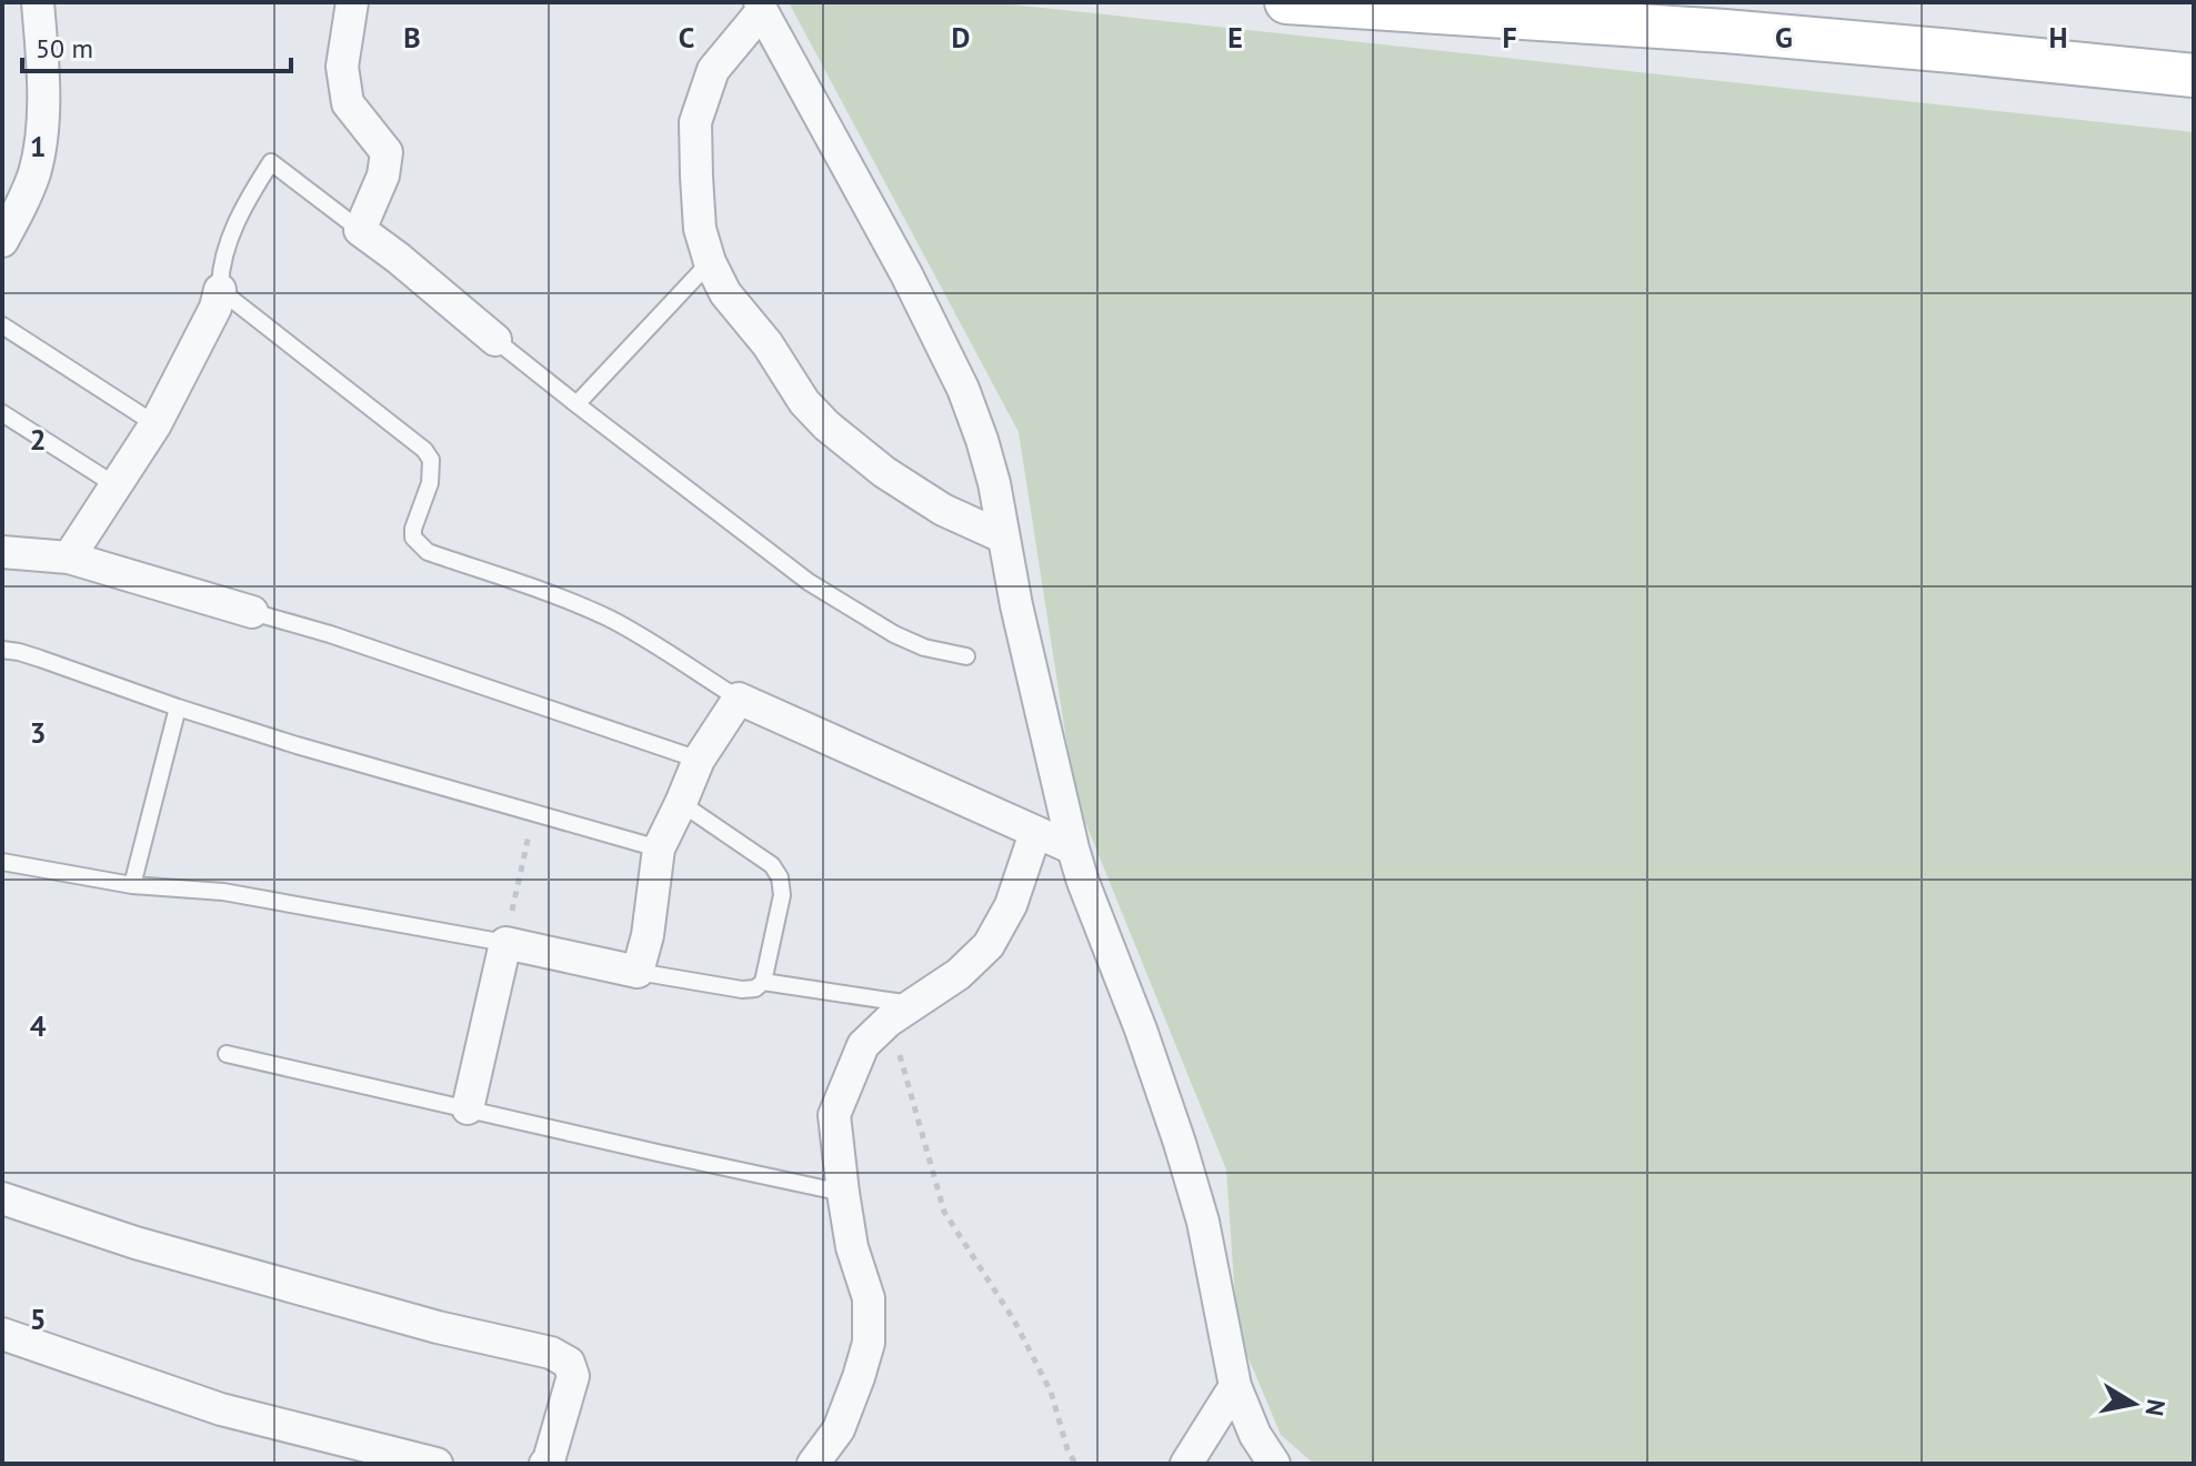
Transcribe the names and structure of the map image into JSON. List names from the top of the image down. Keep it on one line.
{"scale_bar":"50 m","north":"right","grid":{"columns":["B","C","D","E","F","G","H"],"rows":["1","2","3","4","5"]}}
